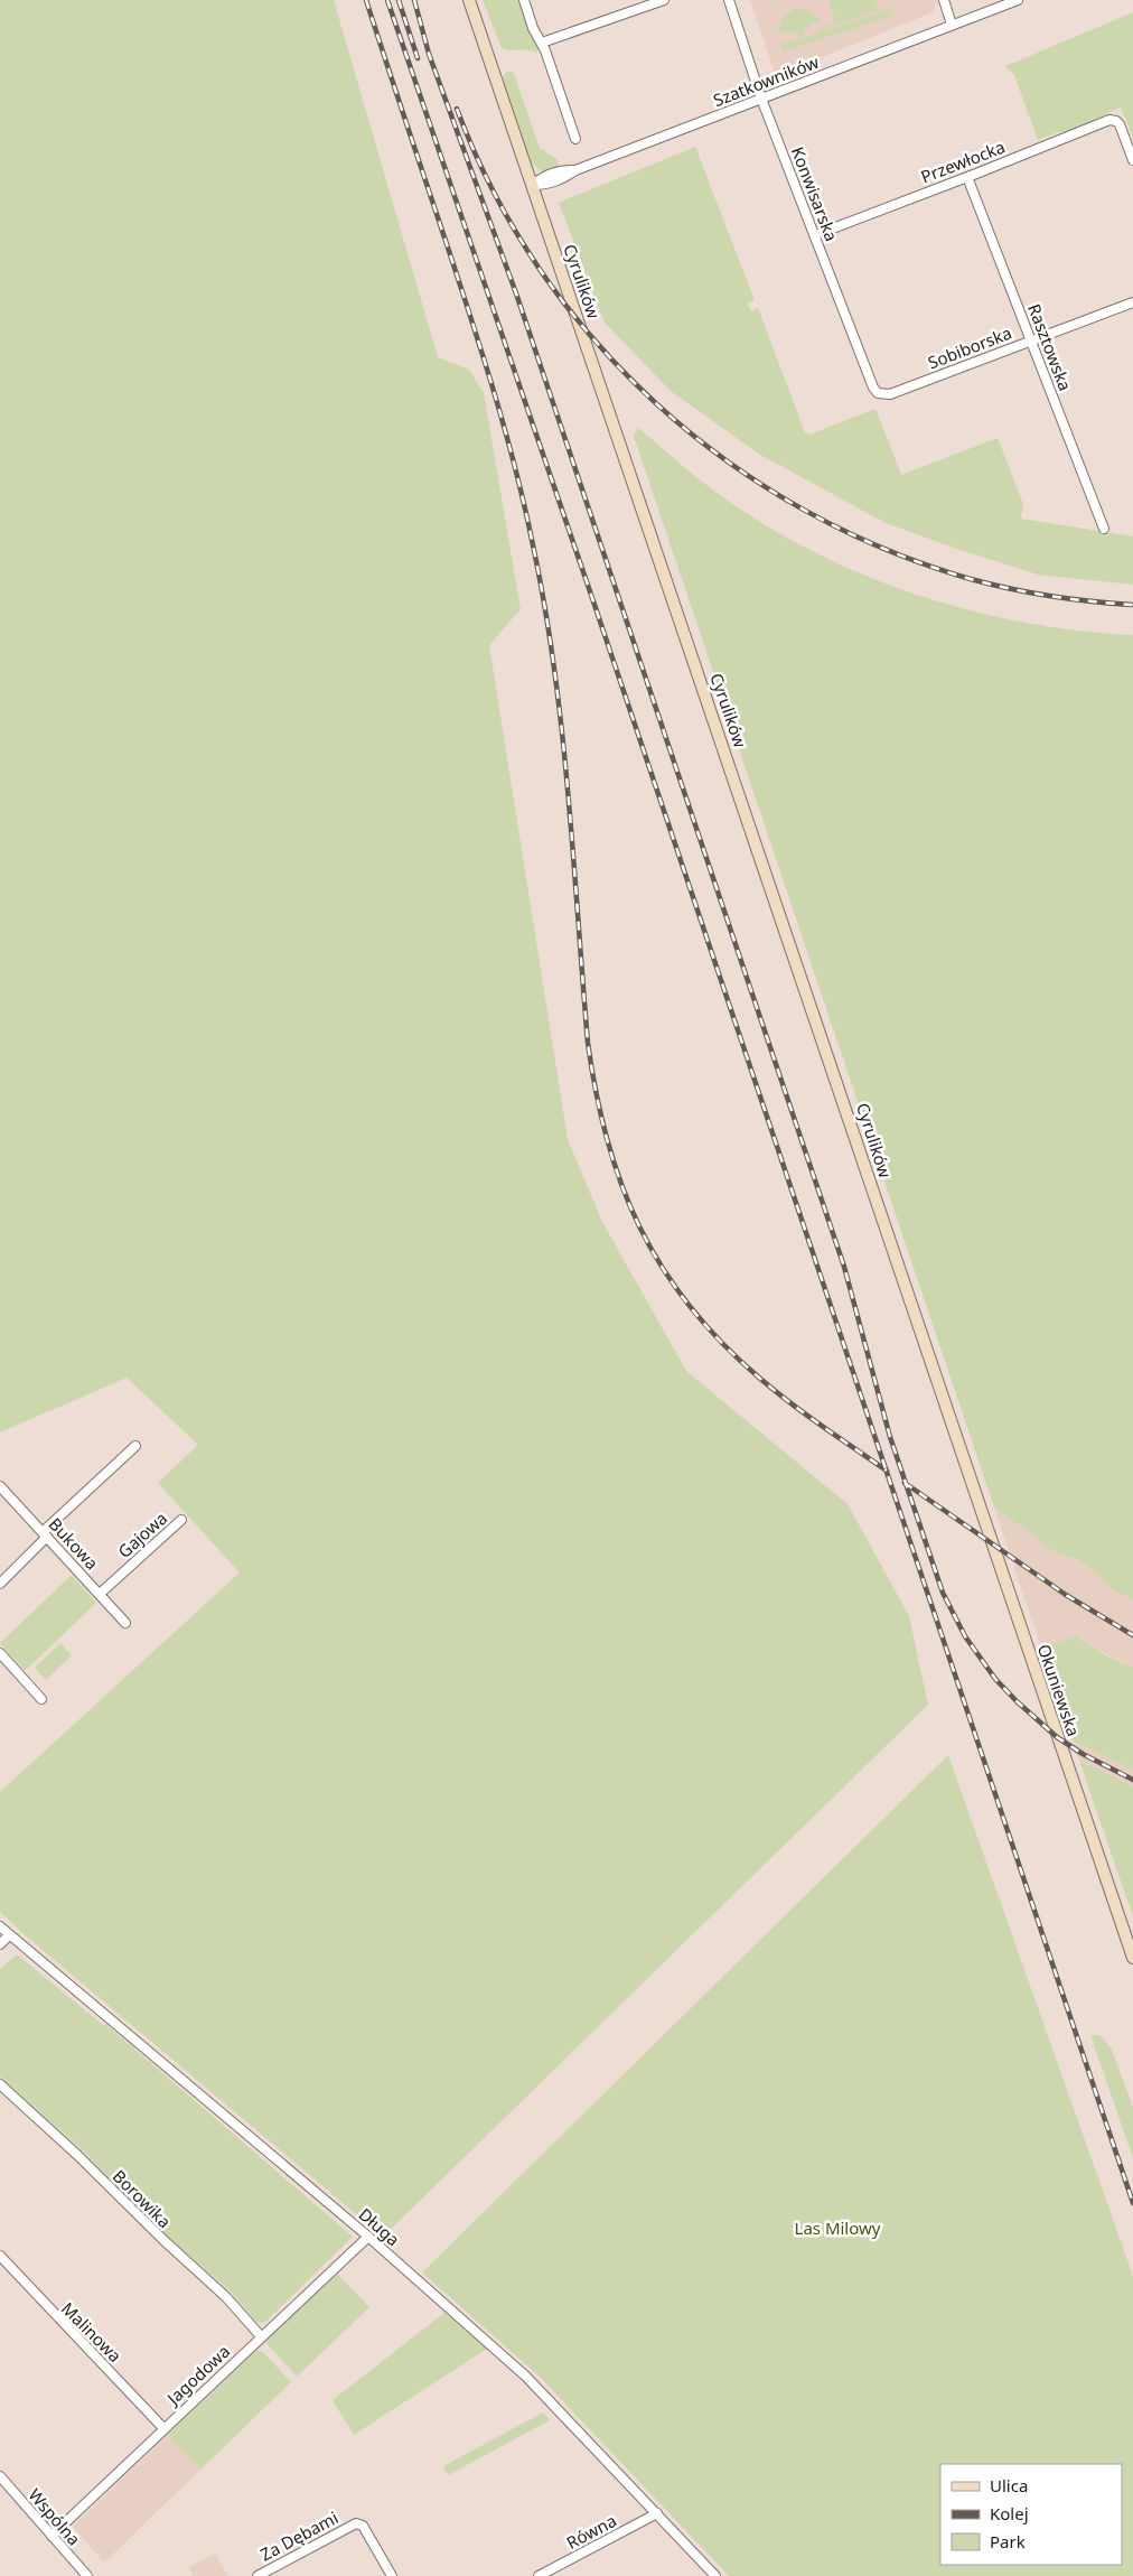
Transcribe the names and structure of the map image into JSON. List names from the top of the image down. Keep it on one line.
{"streets":{"main road":["Cyrulików","Okuniewska"],"street":["Szatkowników","Przewłocka","Konwisarska","Sobiborska","Rasztowska","Gajowa","Bukowa","Borowika","Długa","Malinowa","Jagodowa","Wspólna","Równa","Za Dębami"]},"crossings":[["Szatkowników","Konwisarska"],["Szatkowników","Cyrulików"],["Przewłocka","Konwisarska"],["Przewłocka","Rasztowska"],["Konwisarska","Sobiborska"],["Cyrulików","Okuniewska"],["Sobiborska","Rasztowska"],["Gajowa","Bukowa"],["Borowika","Jagodowa"],["Długa","Jagodowa"],["Długa","Równa"],["Malinowa","Jagodowa"],["Jagodowa","Wspólna"]],"parks":["Las Milowy"],"legend":["Ulica","Kolej","Park"]}
